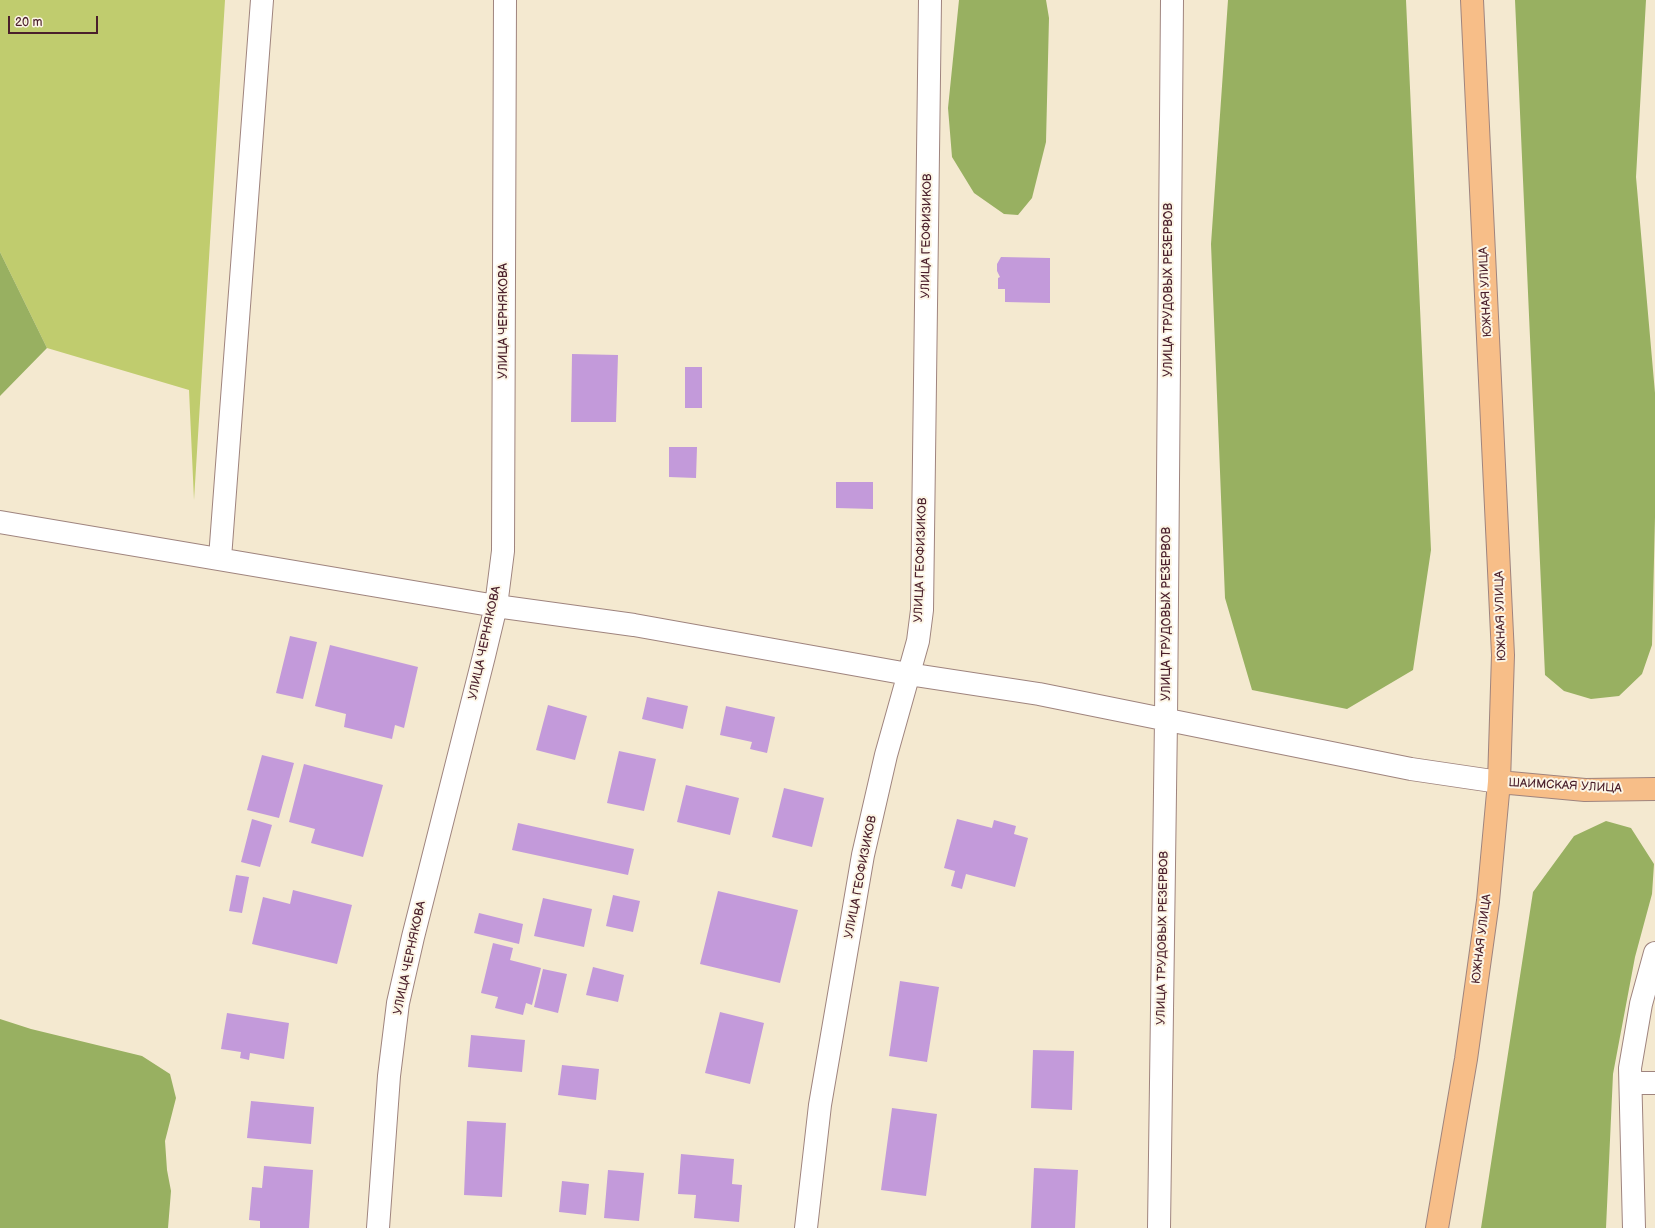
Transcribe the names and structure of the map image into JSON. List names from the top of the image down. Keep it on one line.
{"streets":{"main road":["ЮЖНАЯ УЛИЦА","ШАИМСКАЯ УЛИЦА"],"street":["УЛИЦА ГЕОФИЗИКОВ","УЛИЦА ТРУДОВЫХ РЕЗЕРВОВ","УЛИЦА ЧЕРНЯКОВА"]},"crossings":[["ЮЖНАЯ УЛИЦА","ШАИМСКАЯ УЛИЦА"]],"scale_bar":"20 m"}
